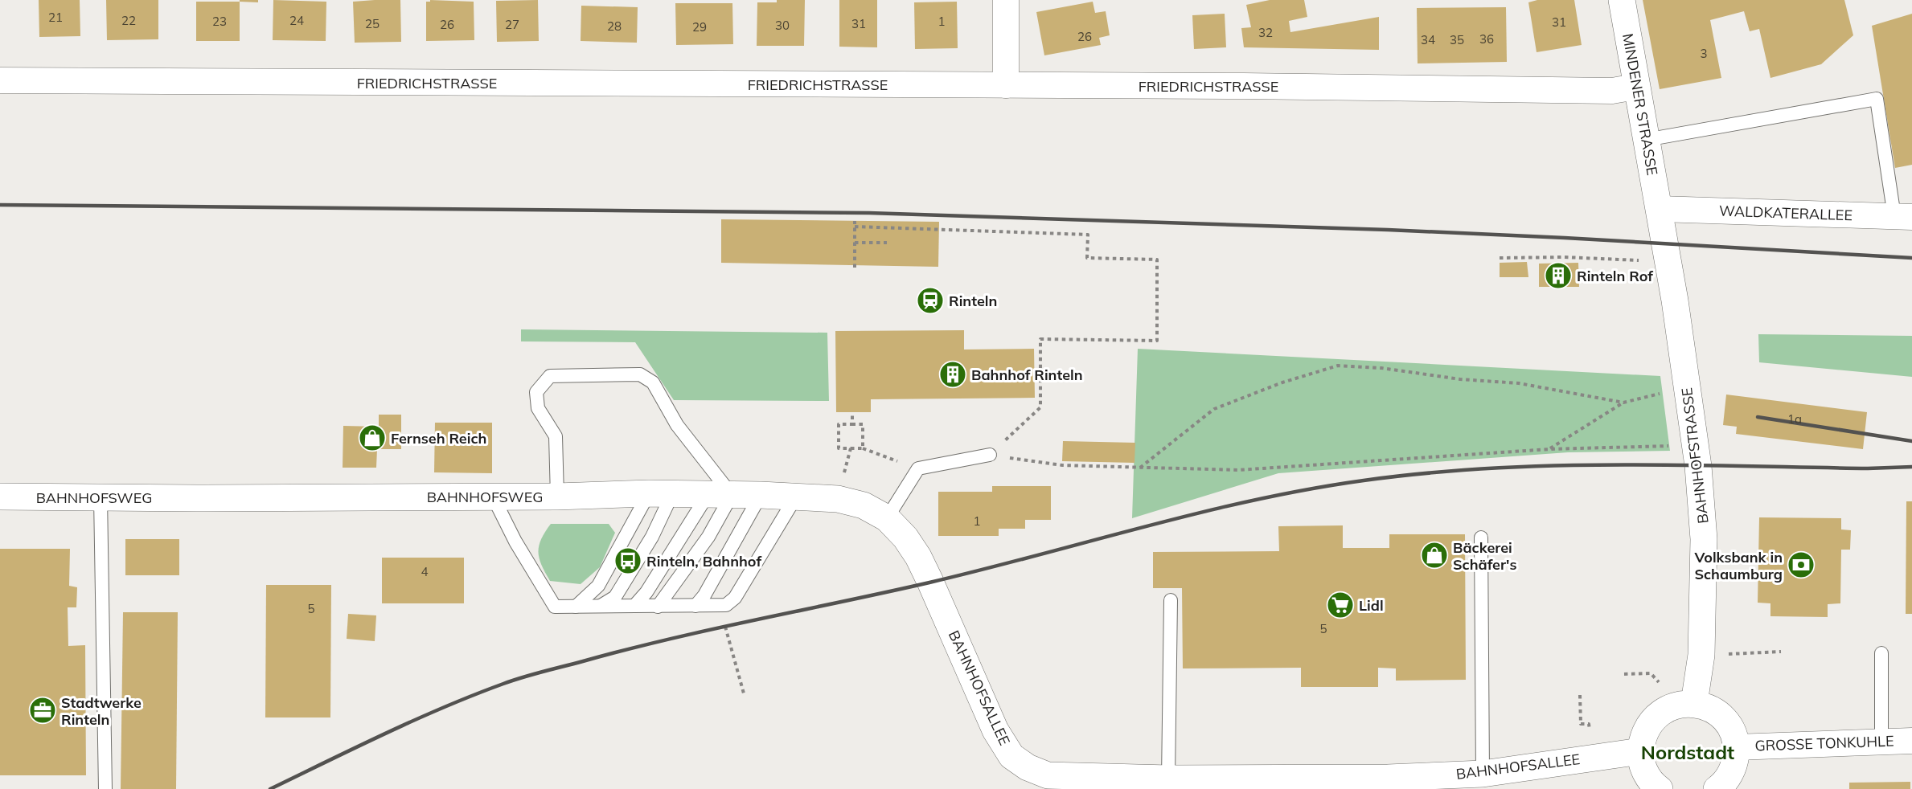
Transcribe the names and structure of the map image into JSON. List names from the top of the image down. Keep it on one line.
{"streets":{"street":["FRIEDRICHSTRASSE","MINDENER STRASSE","WALDKATERALLEE","BAHNHOFSTRASSE","BAHNHOFSWEG","BAHNHOFSALLEE","GROSSE TONKUHLE"]},"crossings":[["FRIEDRICHSTRASSE","MINDENER STRASSE"],["MINDENER STRASSE","WALDKATERALLEE"],["MINDENER STRASSE","BAHNHOFSTRASSE"],["WALDKATERALLEE","BAHNHOFSTRASSE"],["BAHNHOFSWEG","BAHNHOFSALLEE"]],"districts":["Nordstadt"],"places":{"building":["Rinteln Rof","Bahnhof Rinteln"],"station":["Rinteln"],"shop":["Fernseh Reich","Bäckerei Schäfer's"],"bus stop":["Rinteln, Bahnhof"],"bank":["Volksbank in Schaumburg"],"supermarket":["Lidl"],"office":["Stadtwerke Rinteln"]},"house_numbers":["21","22","24","23","1","31","25","31","26","27","30","28","29","32","26","36","34","35","3","1a","1","4","5","5"]}
